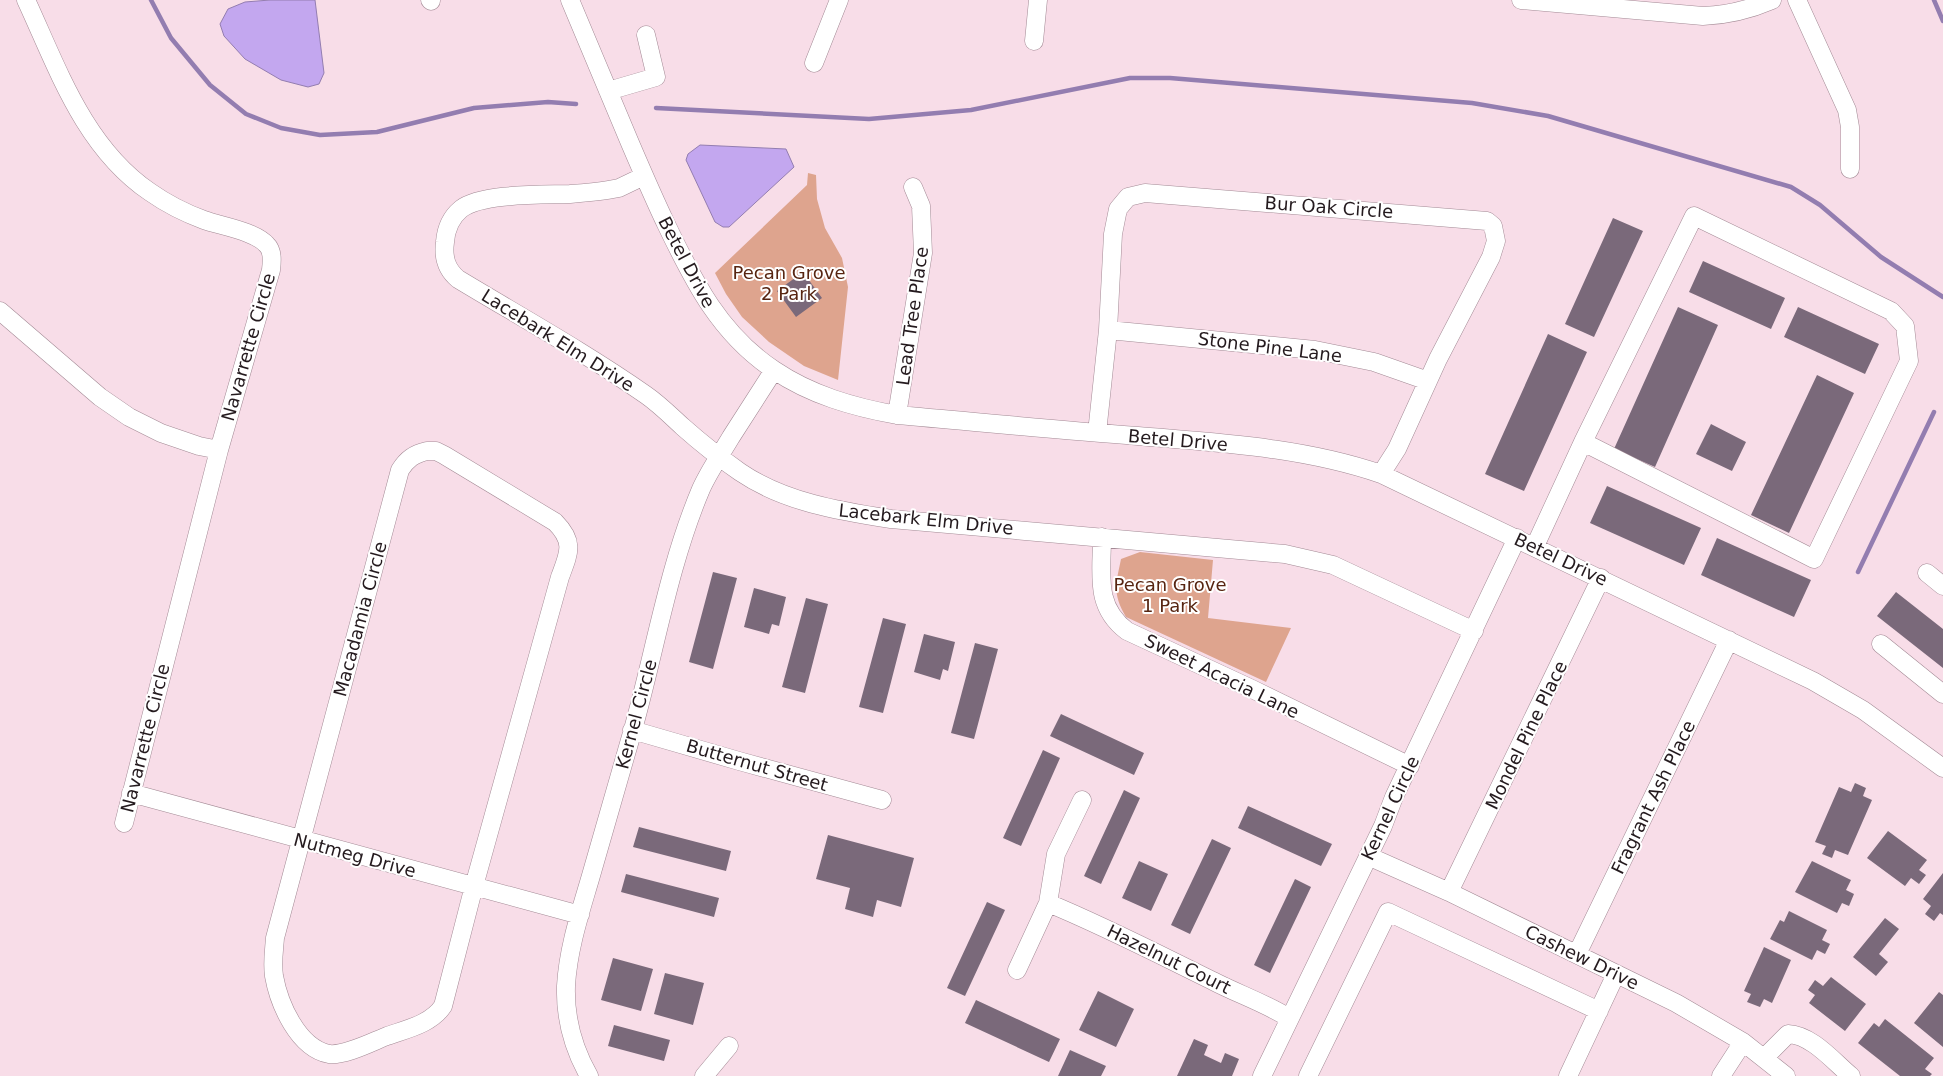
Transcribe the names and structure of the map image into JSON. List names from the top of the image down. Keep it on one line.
{"streets":{"street":["Bur Oak Circle","Betel Drive","Lead Tree Place","Lacebark Elm Drive","Navarrette Circle","Stone Pine Lane","Macadamia Circle","Sweet Acacia Lane","Kernel Circle","Mondel Pine Place","Butternut Street","Fragrant Ash Place","Nutmeg Drive","Cashew Drive","Hazelnut Court"]},"crossings":[["Bur Oak Circle","Betel Drive"],["Bur Oak Circle","Stone Pine Lane"],["Betel Drive","Lead Tree Place"],["Betel Drive","Lacebark Elm Drive"],["Betel Drive","Kernel Circle"],["Betel Drive","Mondel Pine Place"],["Betel Drive","Fragrant Ash Place"],["Lacebark Elm Drive","Sweet Acacia Lane"],["Lacebark Elm Drive","Kernel Circle"],["Navarrette Circle","Nutmeg Drive"],["Macadamia Circle","Nutmeg Drive"],["Sweet Acacia Lane","Kernel Circle"],["Kernel Circle","Butternut Street"],["Kernel Circle","Nutmeg Drive"],["Kernel Circle","Cashew Drive"],["Kernel Circle","Hazelnut Court"],["Mondel Pine Place","Cashew Drive"],["Fragrant Ash Place","Cashew Drive"]],"parks":["Pecan Grove 2 Park","Pecan Grove 1 Park"]}
